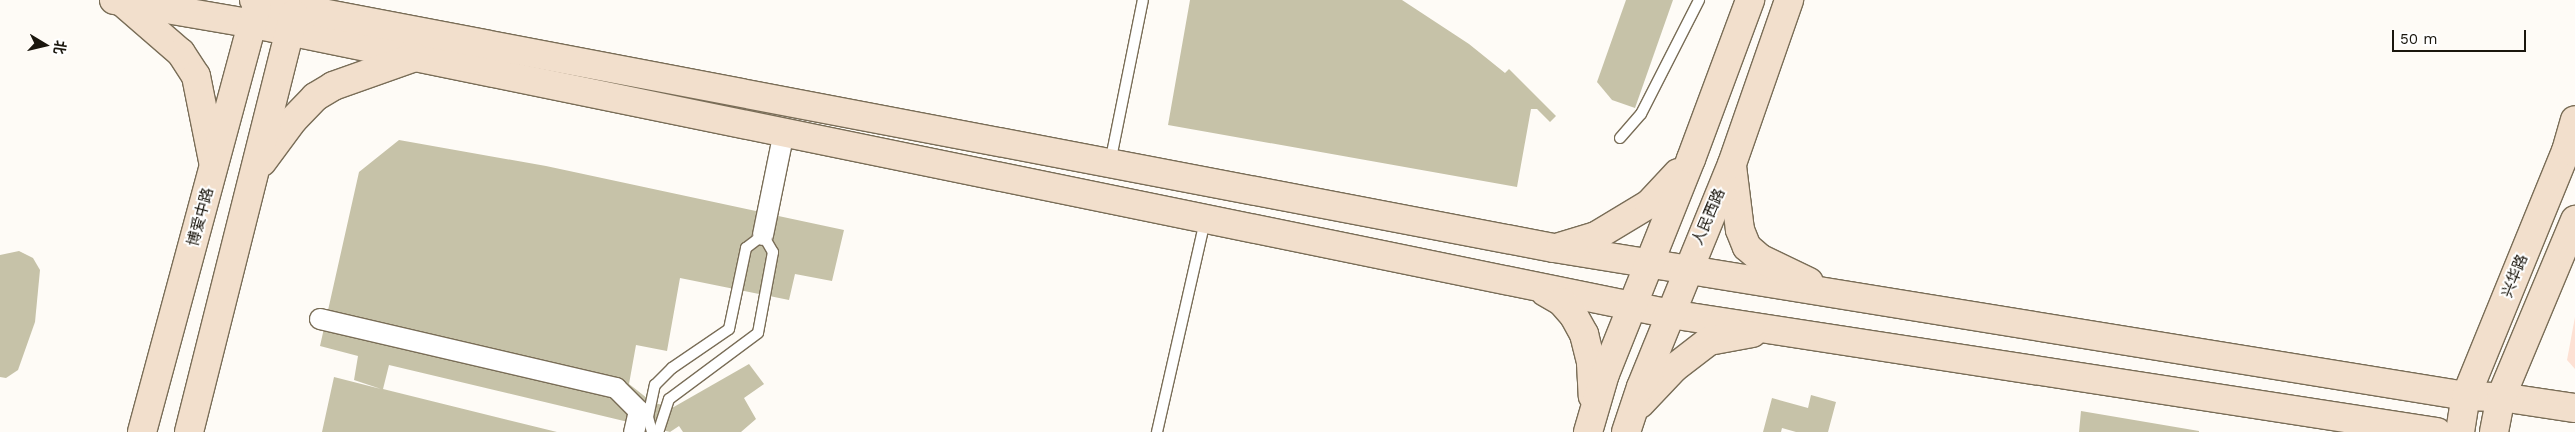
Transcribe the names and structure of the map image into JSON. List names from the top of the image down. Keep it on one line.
{"streets":{"main road":["博爱中路","人民西路","兴华路"]},"scale_bar":"50 m","north":"right"}
